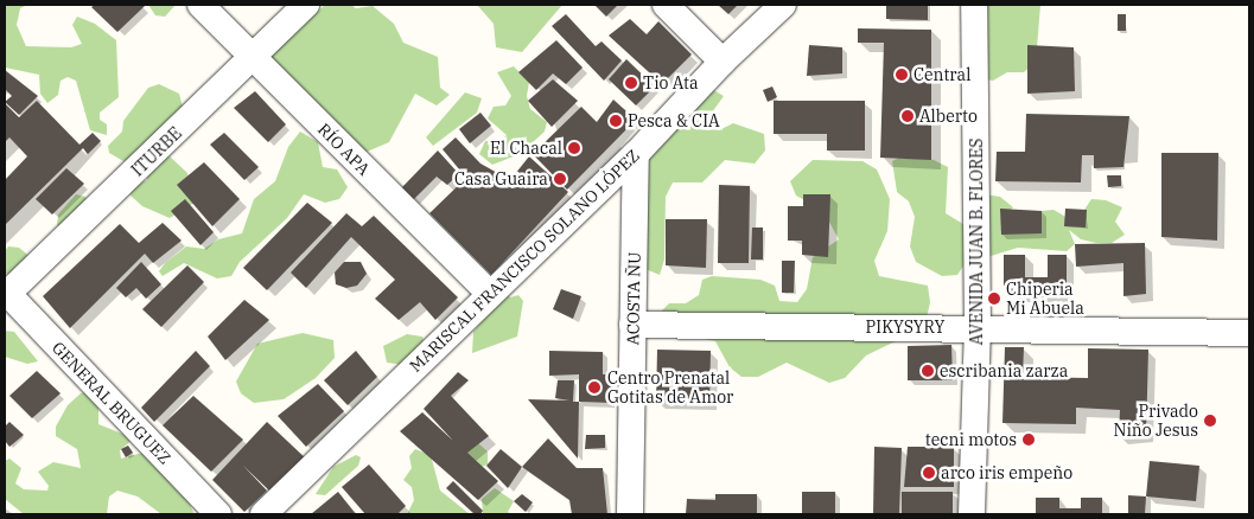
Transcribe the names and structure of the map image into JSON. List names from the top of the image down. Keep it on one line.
{"streets":{"street":["RÍO APA","ITURBE","AVENIDA JUAN B. FLORES","MARISCAL FRANCISCO SOLANO LÓPEZ","ACOSTA ÑU","PIKYSYRY","GENERAL BRUGUEZ"]},"crossings":[["RÍO APA","ITURBE"],["RÍO APA","MARISCAL FRANCISCO SOLANO LÓPEZ"],["ITURBE","GENERAL BRUGUEZ"],["AVENIDA JUAN B. FLORES","PIKYSYRY"],["MARISCAL FRANCISCO SOLANO LÓPEZ","ACOSTA ÑU"],["ACOSTA ÑU","PIKYSYRY"]],"places":["Central","Tio Ata","Alberto","Pesca & CIA","El Chacal","Casa Guaira","Chiperia Mi Abuela","escribania zarza","Centro Prenatal Gotitas de Amor","Privado Niño Jesus","tecni motos","arco iris empeño"]}
